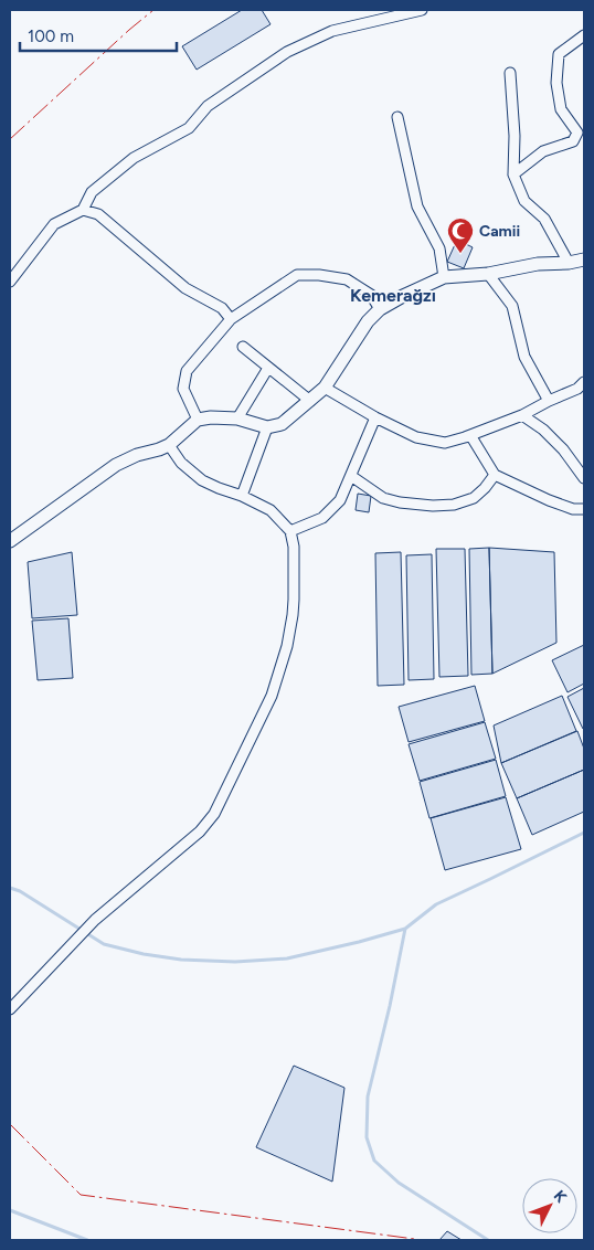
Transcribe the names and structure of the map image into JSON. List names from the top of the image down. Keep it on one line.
{"districts":["Kemerağzı"],"places":{"mosque":["Camii"]},"scale_bar":"100 m","north":"top right"}
